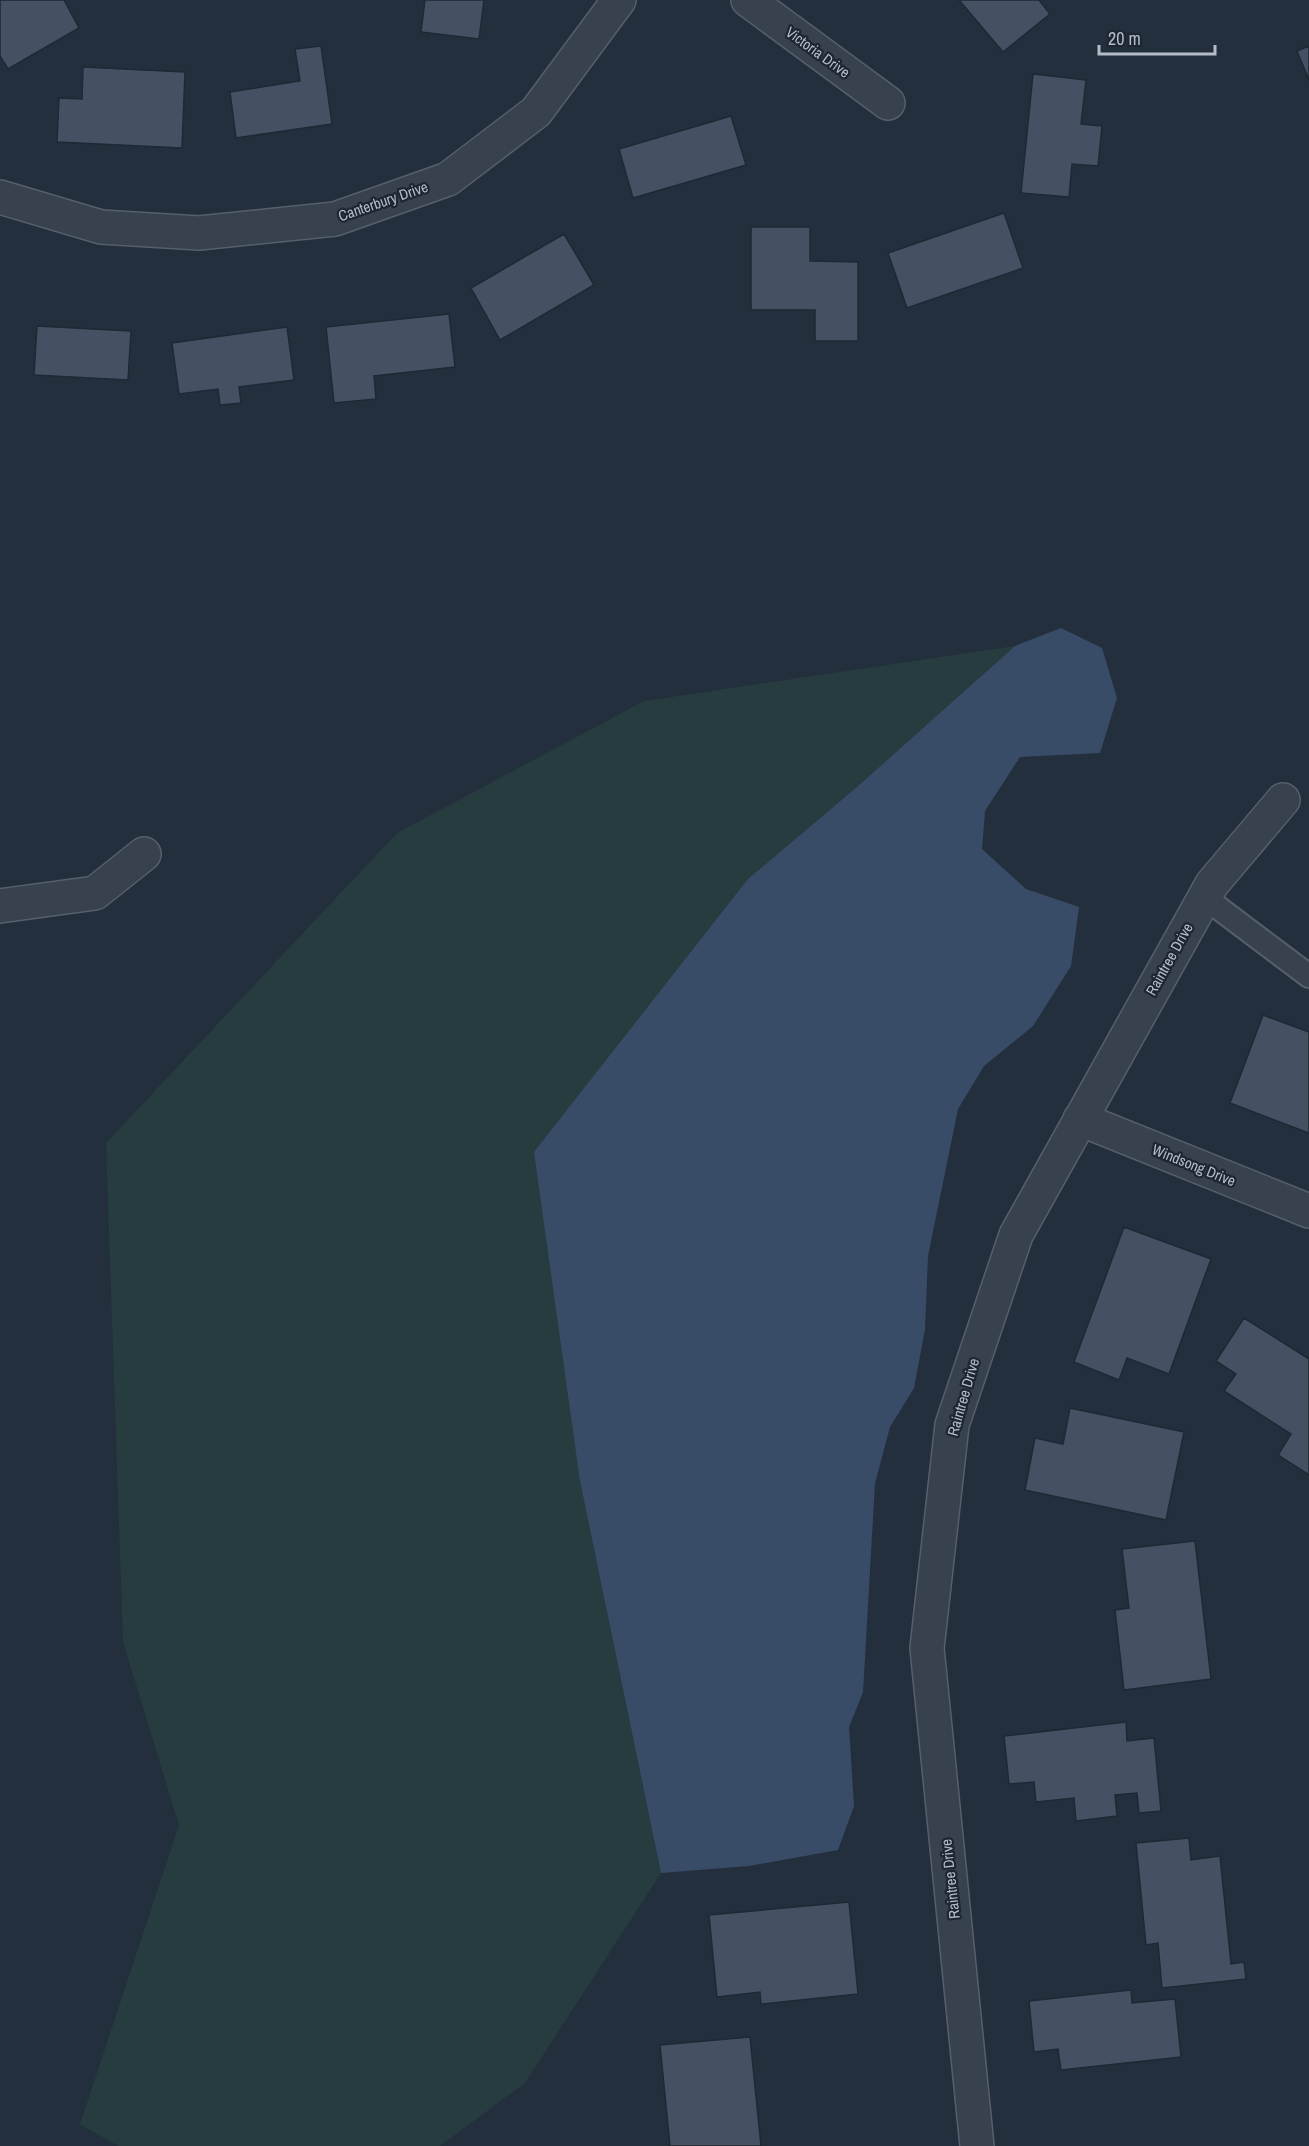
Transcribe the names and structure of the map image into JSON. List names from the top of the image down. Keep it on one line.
{"streets":{"street":["Victoria Drive","Canterbury Drive","Raintree Drive","Windsong Drive"]},"crossings":[["Raintree Drive","Windsong Drive"]],"scale_bar":"20 m"}
